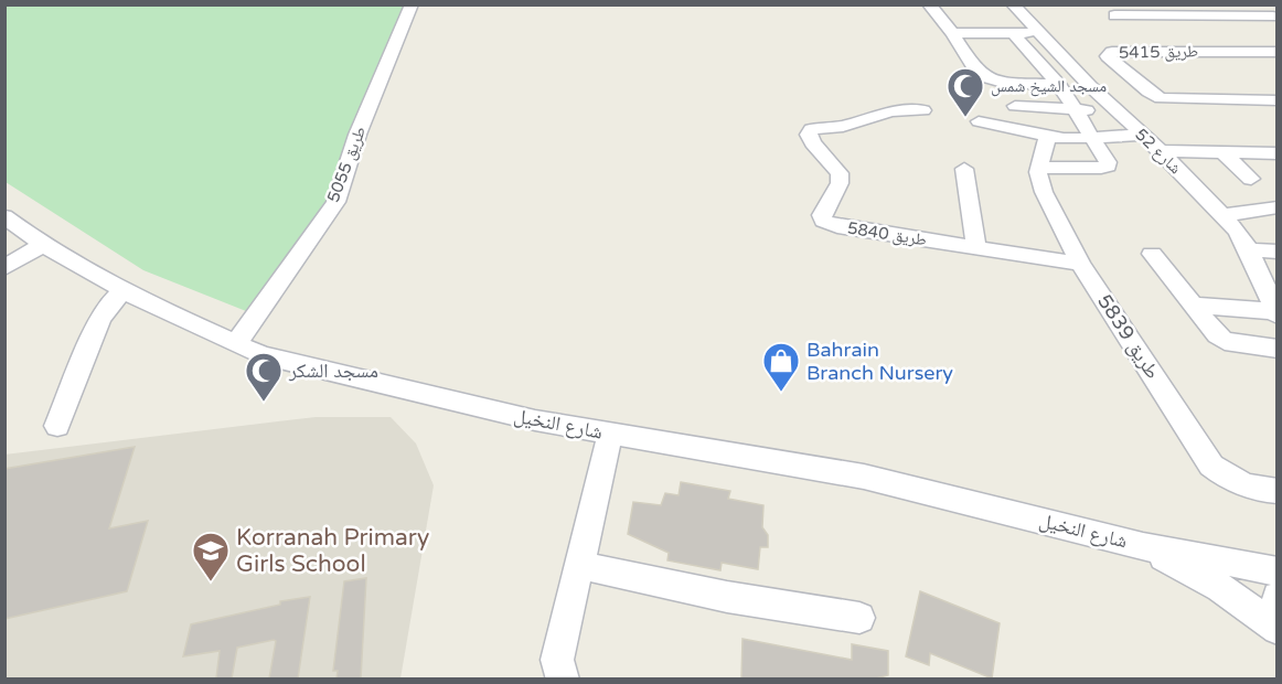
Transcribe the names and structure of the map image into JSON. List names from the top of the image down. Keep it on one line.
{"streets":{"street":["طريق 5415","شارع 52","طريق 5055","طريق 5840","طريق 5839","شارع النخيل"]},"crossings":[["طريق 5055","شارع النخيل"],["طريق 5840","طريق 5839"]],"places":{"mosque":["مسجد الشيخ شمس","مسجد الشكر"],"shop":["Bahrain Branch Nursery"],"school or university":["Korranah Primary Girls School"]}}
